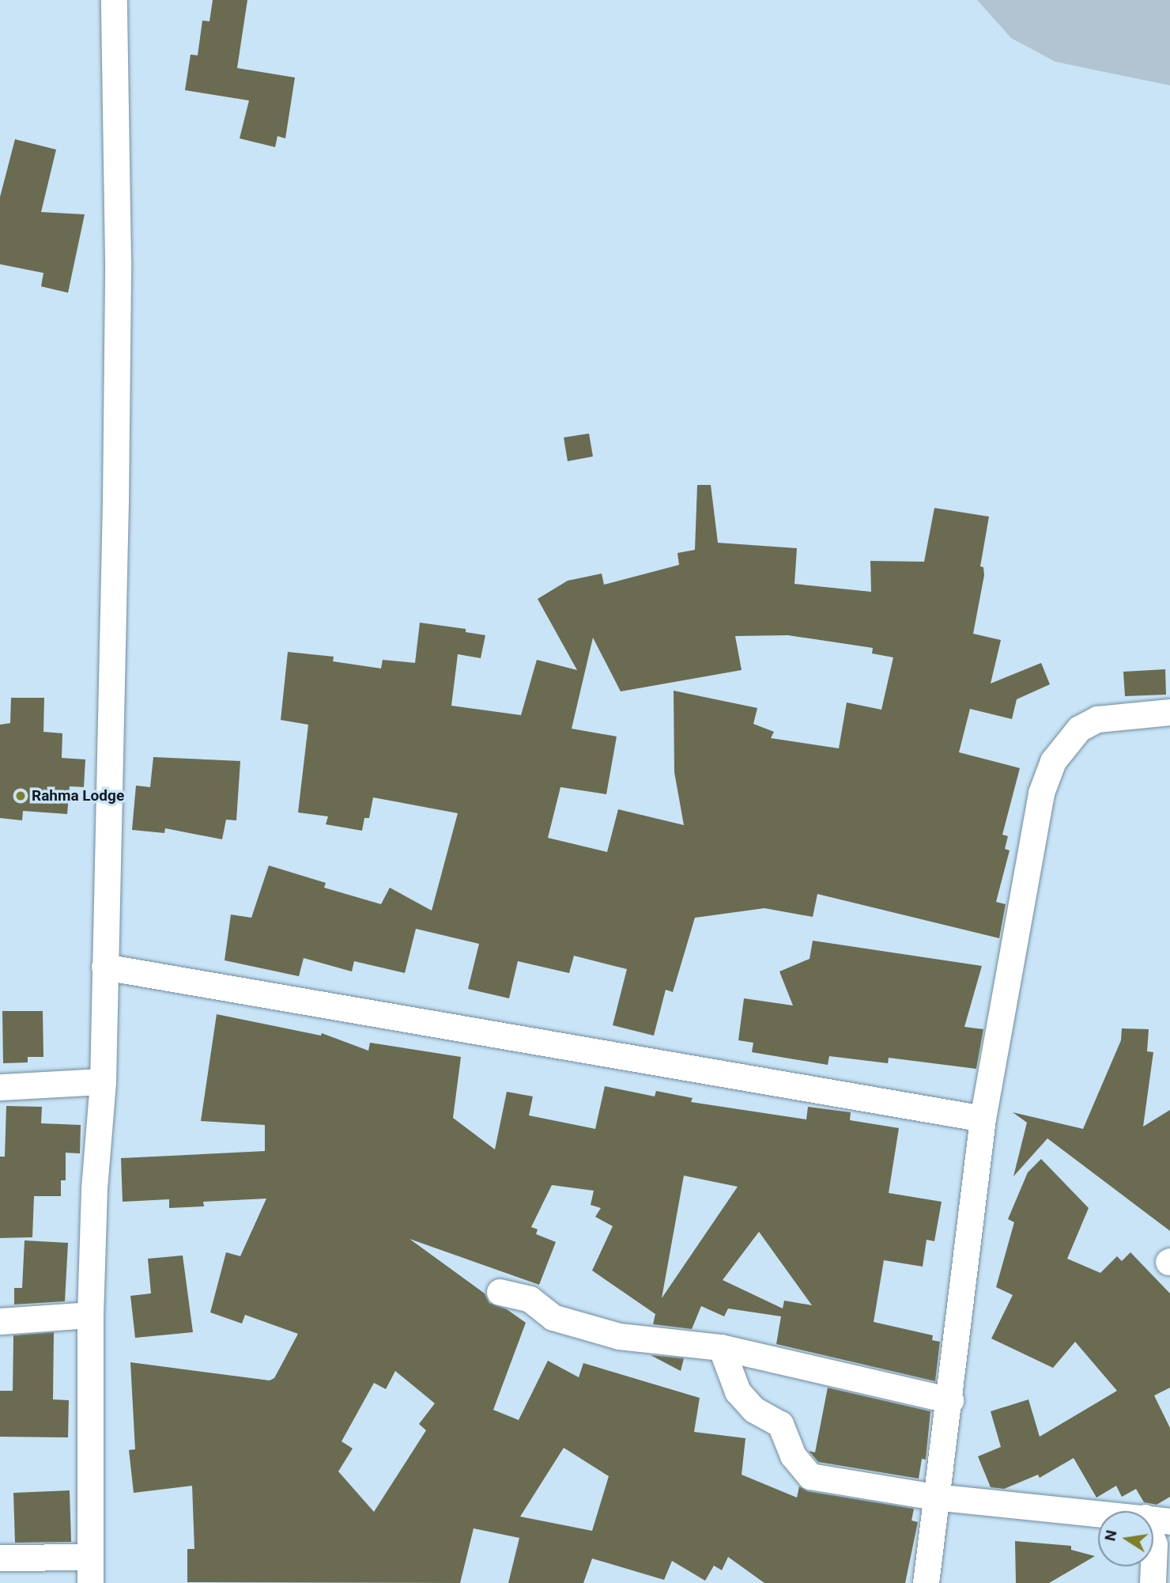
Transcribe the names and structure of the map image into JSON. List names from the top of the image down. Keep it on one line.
{"places":["Rahma Lodge"],"north":"left"}
